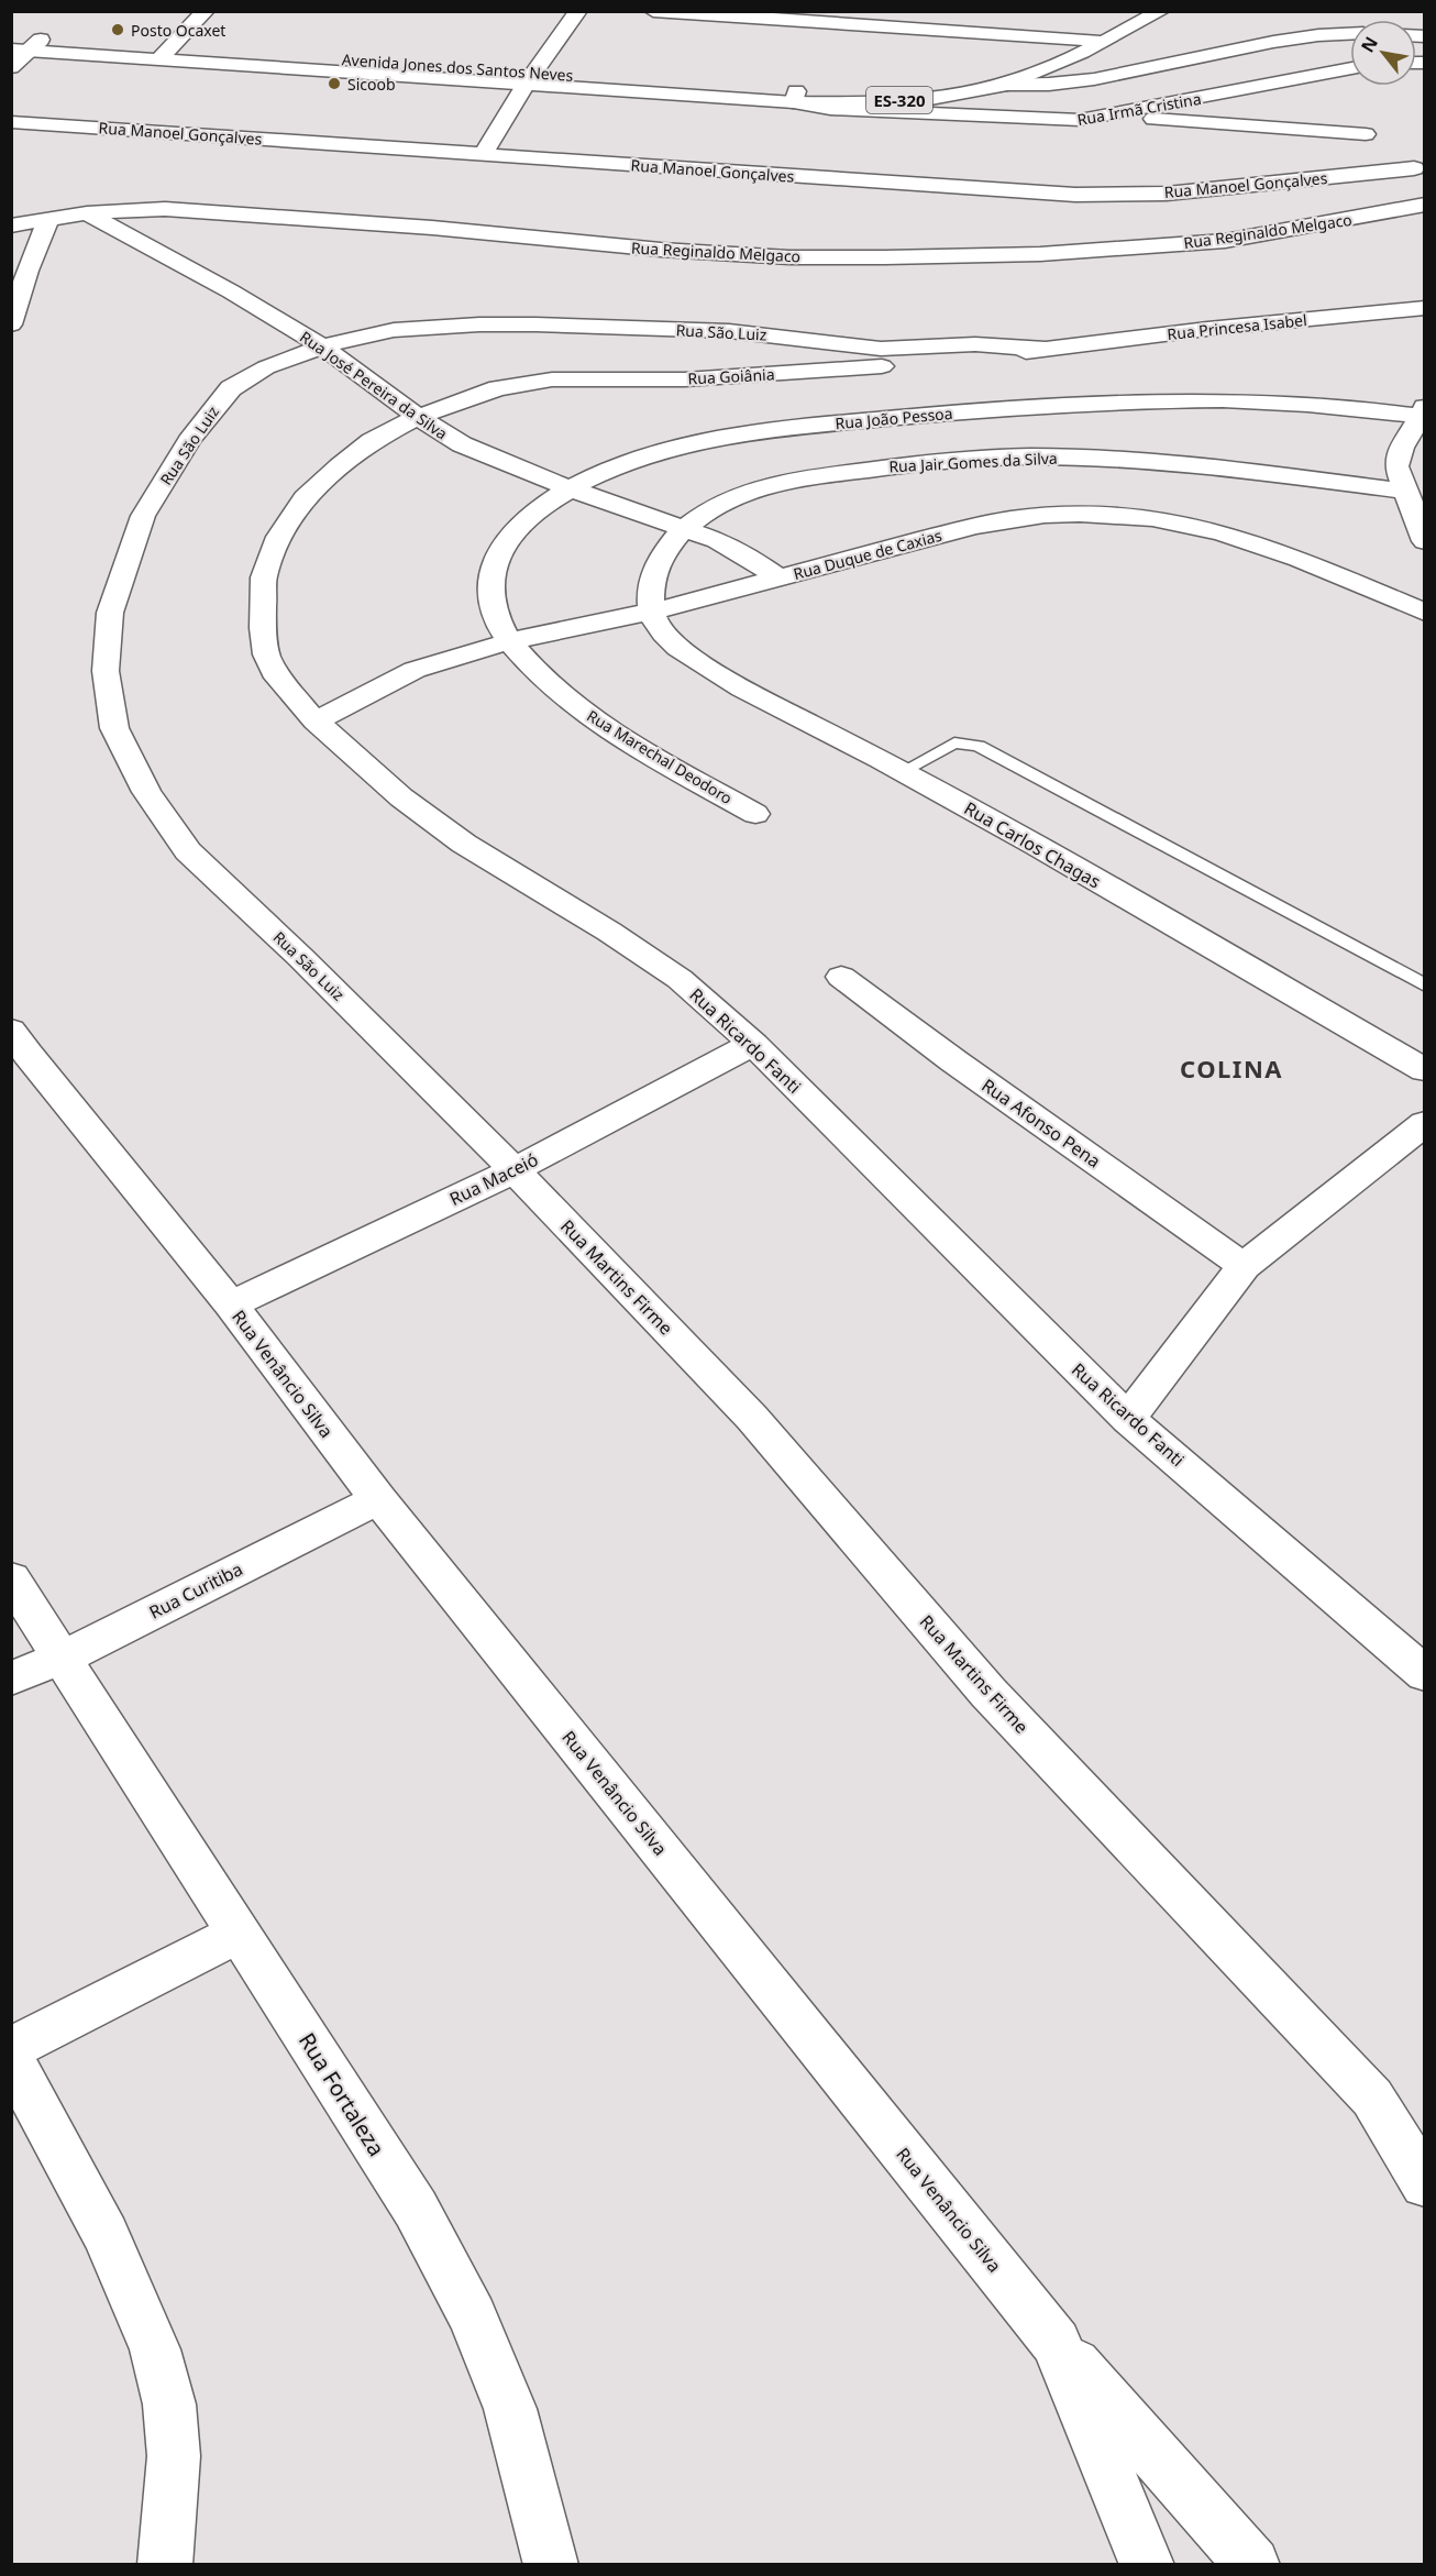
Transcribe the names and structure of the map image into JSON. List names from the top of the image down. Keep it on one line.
{"streets":{"street":["Avenida Jones dos Santos Neves","ES-320","Rua Irmã Cristina","Rua Manoel Gonçalves","Rua Reginaldo Melgaco","Rua Princesa Isabel","Rua São Luiz","Rua Goiânia","Rua José Pereira da Silva","Rua João Pessoa","Rua Jair Gomes da Silva","Rua Duque de Caxias","Rua Marechal Deodoro","Rua Carlos Chagas","Rua Ricardo Fanti","Rua Afonso Pena","Rua Maceió","Rua Martins Firme","Rua Venâncio Silva","Rua Curitiba","Rua Fortaleza"]},"crossings":[["Avenida Jones dos Santos Neves","ES-320"],["Avenida Jones dos Santos Neves","Rua Irmã Cristina"],["Rua Manoel Gonçalves","Rua Reginaldo Melgaco"],["Rua Reginaldo Melgaco","Rua José Pereira da Silva"],["Rua Princesa Isabel","Rua São Luiz"],["Rua Princesa Isabel","Rua Goiânia"],["Rua São Luiz","Rua Goiânia"],["Rua São Luiz","Rua José Pereira da Silva"],["Rua São Luiz","Rua Maceió"],["Rua São Luiz","Rua Martins Firme"],["Rua Goiânia","Rua José Pereira da Silva"],["Rua Goiânia","Rua Ricardo Fanti"],["Rua José Pereira da Silva","Rua João Pessoa"],["Rua José Pereira da Silva","Rua Jair Gomes da Silva"],["Rua José Pereira da Silva","Rua Duque de Caxias"],["Rua José Pereira da Silva","Rua Ricardo Fanti"],["Rua João Pessoa","Rua Duque de Caxias"],["Rua João Pessoa","Rua Marechal Deodoro"],["Rua Jair Gomes da Silva","Rua Duque de Caxias"],["Rua Jair Gomes da Silva","Rua Carlos Chagas"],["Rua Duque de Caxias","Rua Marechal Deodoro"],["Rua Duque de Caxias","Rua Carlos Chagas"],["Rua Duque de Caxias","Rua Ricardo Fanti"],["Rua Ricardo Fanti","Rua Maceió"],["Rua Maceió","Rua Martins Firme"],["Rua Maceió","Rua Venâncio Silva"],["Rua Venâncio Silva","Rua Curitiba"],["Rua Curitiba","Rua Fortaleza"]],"districts":["COLINA"],"places":["Posto Ocaxet","Sicoob"],"north":"top left"}
